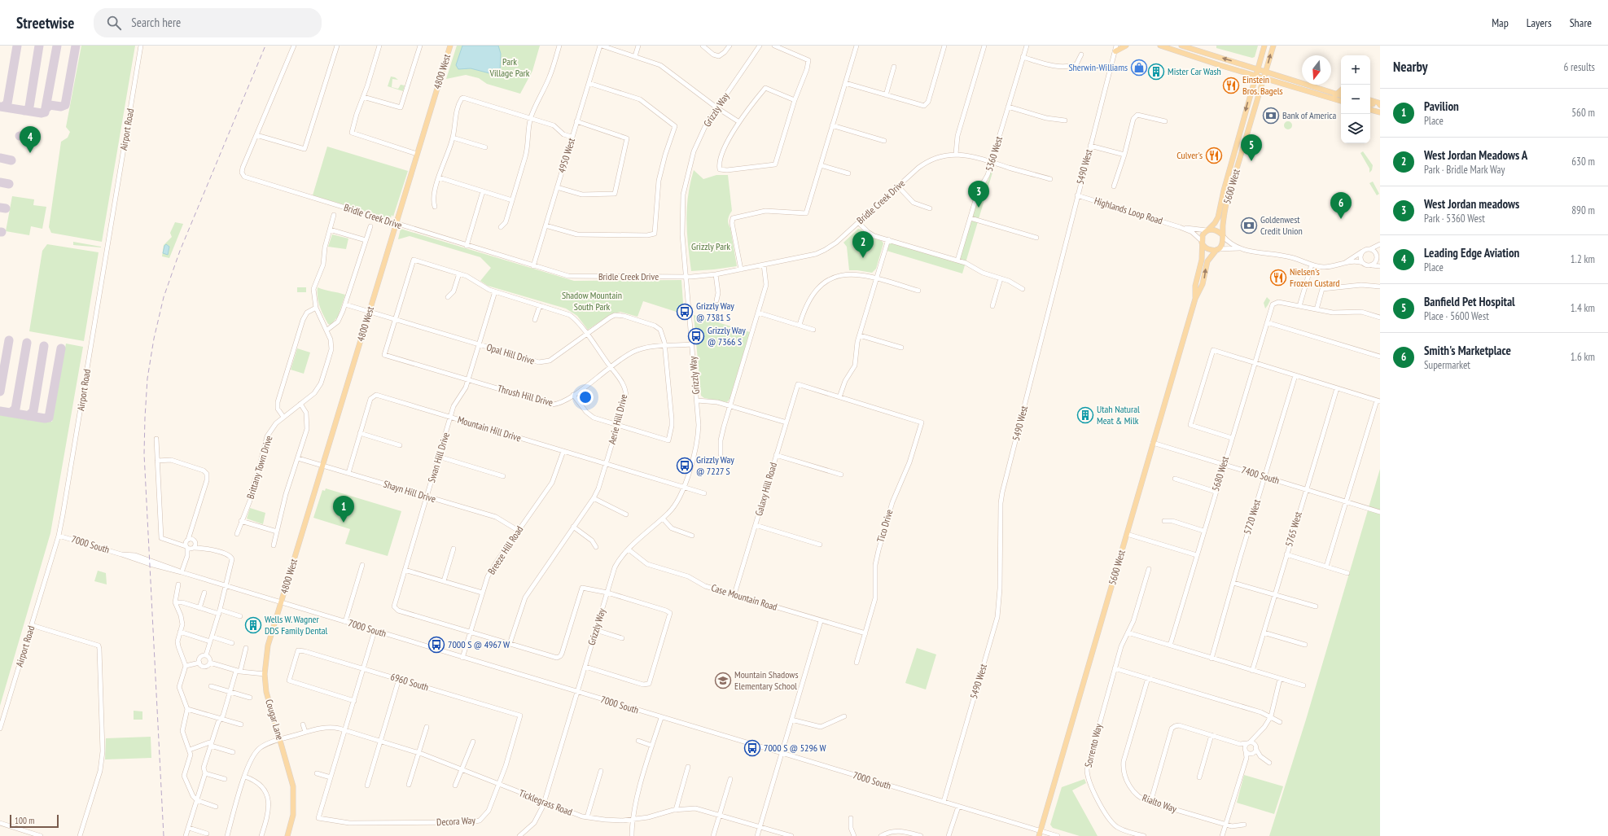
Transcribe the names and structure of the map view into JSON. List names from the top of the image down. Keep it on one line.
{"streets":{"main road":["4800 West","5600 West","Cougar Lane"],"street":["Grizzly Way","Airport Road","5360 West","4950 West","5490 West","Bridle Creek Drive","Highlands Loop Road","Opal Hill Drive","Thrush Hill Drive","Aerie Hill Drive","Mountain Hill Drive","Swan Hill Drive","Brittany Town Drive","5680 West","7400 South","Galaxy Hill Road","Shayn Hill Drive","5720 West","Tico Drive","5765 West","7000 South","Breeze Hill Road","Case Mountain Road","6960 South","Sorrento Way","Ticklegrass Road","Rialto Way","Decora Way"]},"crossings":[["4800 West","Bridle Creek Drive"],["4800 West","Opal Hill Drive"],["4800 West","Shayn Hill Drive"],["4800 West","7000 South"],["4800 West","Cougar Lane"],["Grizzly Way","Bridle Creek Drive"],["Grizzly Way","Thrush Hill Drive"],["Grizzly Way","Mountain Hill Drive"],["Grizzly Way","7000 South"],["Grizzly Way","Case Mountain Road"],["Grizzly Way","Ticklegrass Road"],["Airport Road","7000 South"],["5360 West","Bridle Creek Drive"],["4950 West","Bridle Creek Drive"],["5490 West","Highlands Loop Road"],["5490 West","7000 South"],["5600 West","Highlands Loop Road"],["5600 West","7400 South"],["5600 West","7000 South"],["Opal Hill Drive","Thrush Hill Drive"],["Opal Hill Drive","Aerie Hill Drive"],["Opal Hill Drive","Swan Hill Drive"],["Thrush Hill Drive","Aerie Hill Drive"],["Thrush Hill Drive","Swan Hill Drive"],["Aerie Hill Drive","Mountain Hill Drive"],["Aerie Hill Drive","Swan Hill Drive"],["Mountain Hill Drive","Swan Hill Drive"],["Mountain Hill Drive","Shayn Hill Drive"],["Mountain Hill Drive","Breeze Hill Road"],["Swan Hill Drive","Shayn Hill Drive"],["Swan Hill Drive","Breeze Hill Road"],["5680 West","7400 South"],["7400 South","5720 West"],["7400 South","5765 West"],["Galaxy Hill Road","Tico Drive"],["Galaxy Hill Road","Case Mountain Road"],["Shayn Hill Drive","Breeze Hill Road"],["Tico Drive","Case Mountain Road"],["7000 South","Breeze Hill Road"],["7000 South","Cougar Lane"],["6960 South","Decora Way"],["Cougar Lane","Ticklegrass Road"],["Ticklegrass Road","Decora Way"]],"parks":["Park Village Park","Grizzly Park","Shadow Mountain South Park"],"places":{"shop":["Sherwin-Williams"],"building":["Mister Car Wash","Utah Natural Meat & Milk","Wells W. Wagner DDS Family Dental"],"restaurant":["Einstein Bros. Bagels","Culver's","Nielsen's Frozen Custard"],"bank":["Bank of America","Goldenwest Credit Union"],"bus stop":["Grizzly Way @ 7381 S","Grizzly Way @ 7366 S","Grizzly Way @ 7227 S","7000 S @ 4967 W","7000 S @ 5296 W"],"school or university":["Mountain Shadows Elementary School"]},"scale_bar":"100 m","north":"bottom","page":{"header":"Streetwise","search":"Search here","nav":["Map","Layers","Share"],"heading":["Nearby","6 results"],"map_buttons":["+","−"],"list":[{"mark":"1","name":"Pavilion","note":"Place","value":"560 m"},{"mark":"2","name":"West Jordan Meadows A","note":"Park · Bridle Mark Way","value":"630 m"},{"mark":"3","name":"West Jordan meadows","note":"Park · 5360 West","value":"890 m"},{"mark":"4","name":"Leading Edge Aviation","note":"Place","value":"1.2 km"},{"mark":"5","name":"Banfield Pet Hospital","note":"Place · 5600 West","value":"1.4 km"},{"mark":"6","name":"Smith's Marketplace","note":"Supermarket","value":"1.6 km"}],"pins":["4","5","3","6","2","1"],"scale":"100 m"}}
